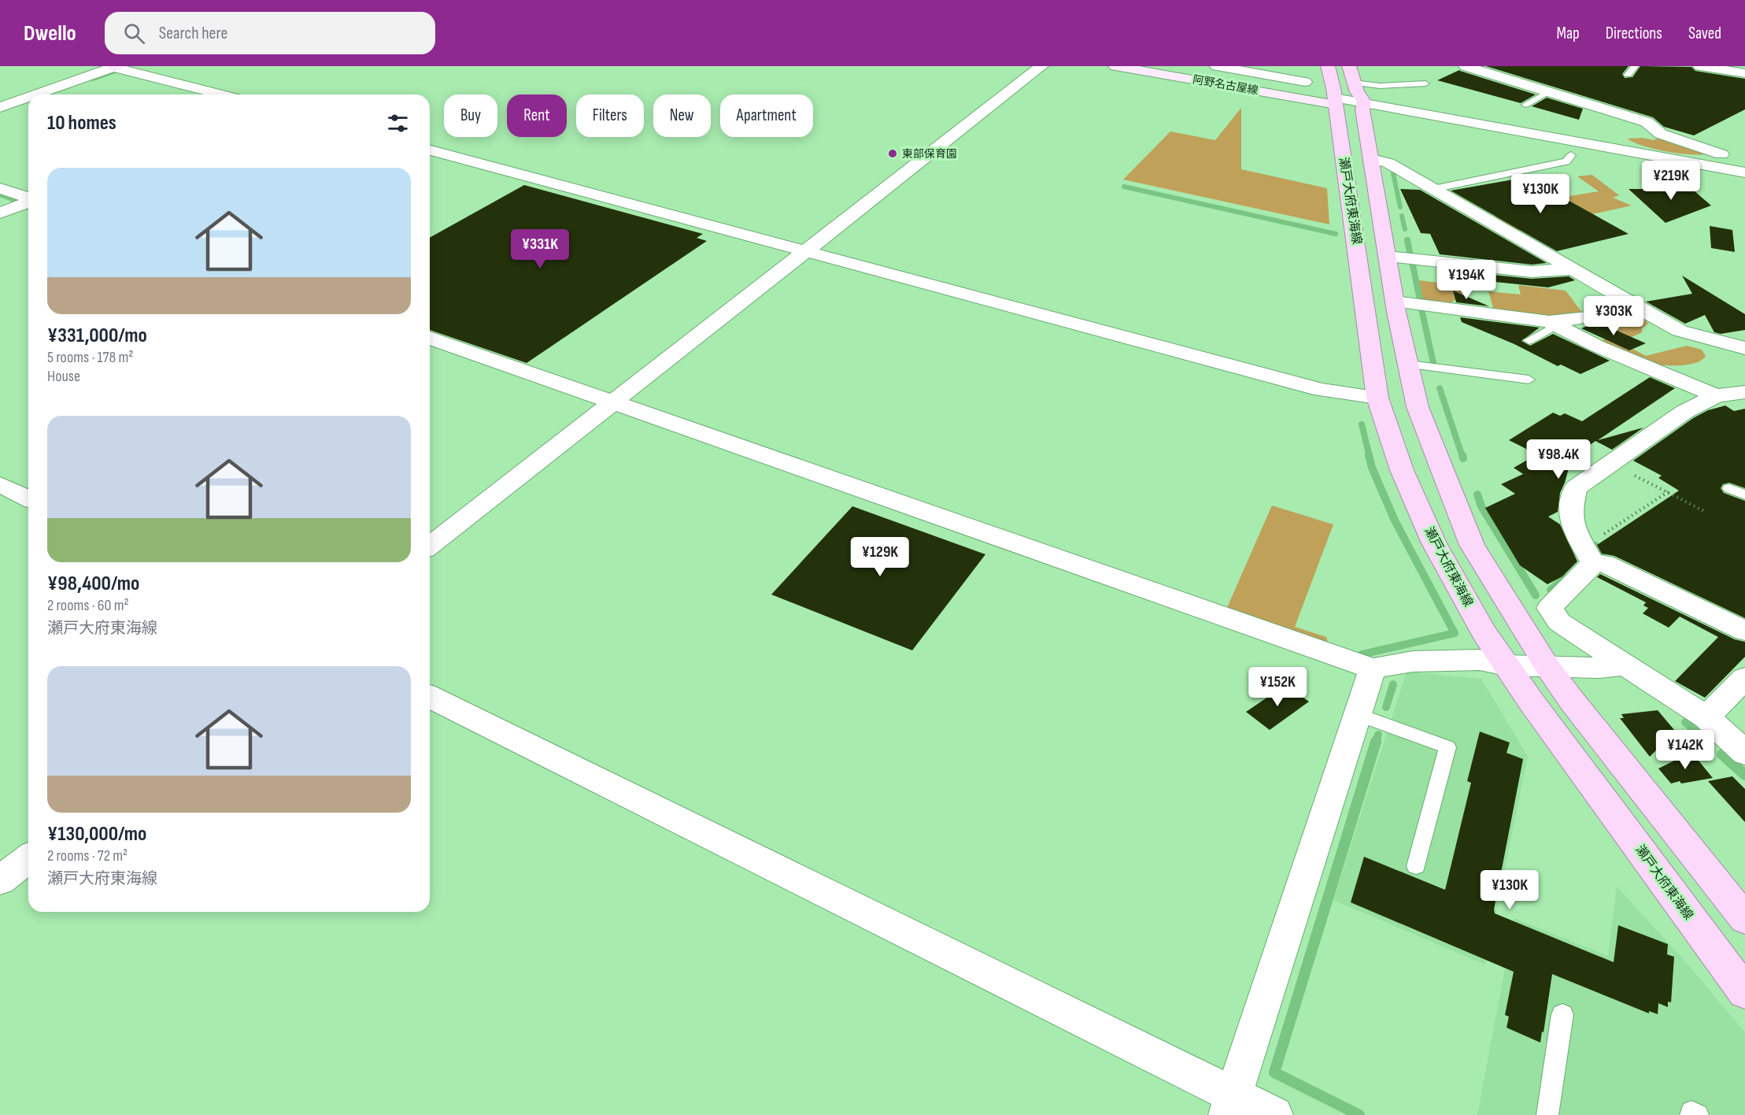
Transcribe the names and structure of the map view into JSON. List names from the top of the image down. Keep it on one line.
{"streets":{"main road":["阿野名古屋線","瀬戸大府東海線"]},"crossings":[["阿野名古屋線","瀬戸大府東海線"]],"places":["東部保育園"],"page":{"header":"Dwello","search":"Search here","nav":["Map","Directions","Saved"],"chip":["Buy","Rent","Filters","New","Apartment"],"heading":"10 homes","list":[{"name":"¥331,000/mo","note":"5 rooms · 178 m² · House"},{"name":"¥98,400/mo","note":"2 rooms · 60 m² · 瀬戸大府東海線"},{"name":"¥130,000/mo","note":"2 rooms · 72 m² · 瀬戸大府東海線"}],"price":["¥219K","¥130K","¥331K","¥194K","¥303K","¥98.4K","¥129K","¥152K","¥142K","¥130K"]}}
